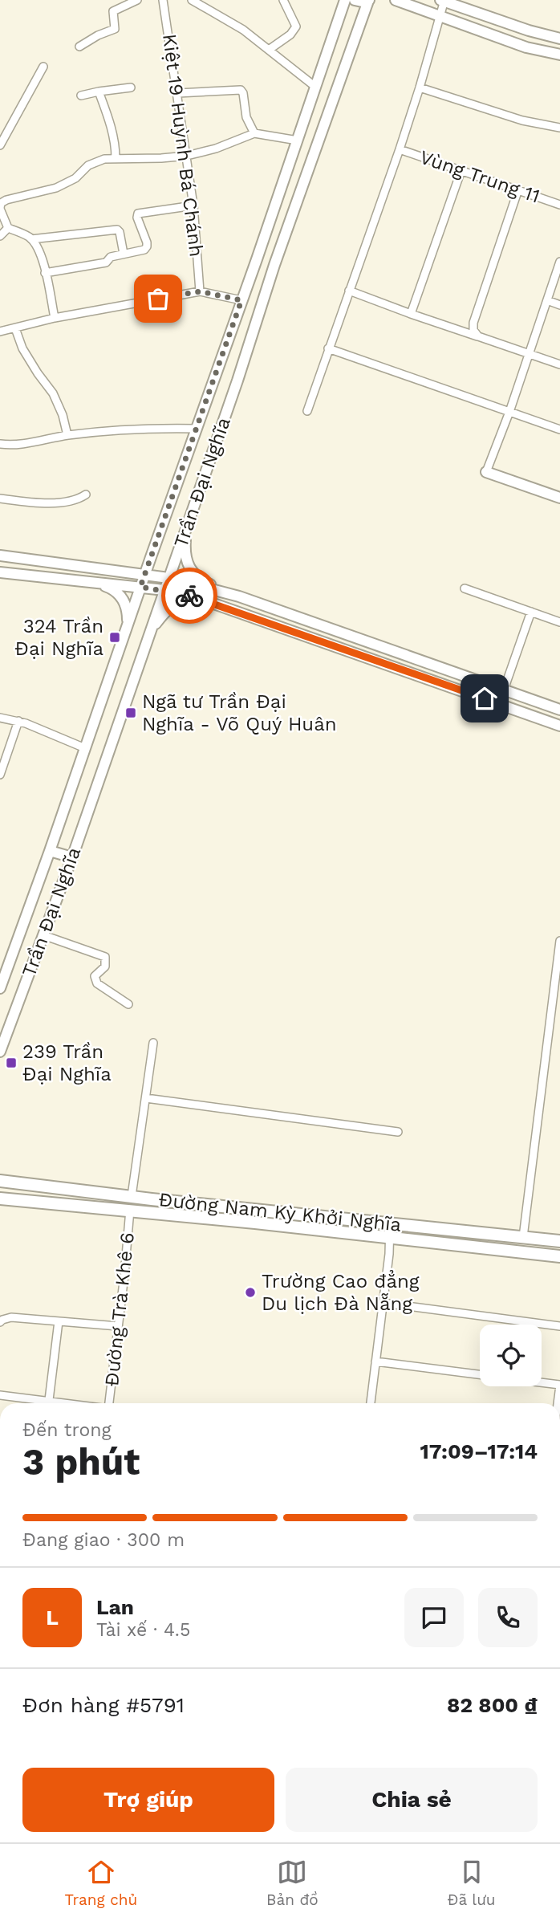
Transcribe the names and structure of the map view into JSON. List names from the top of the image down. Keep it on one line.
{"streets":{"main road":["Trần Đại Nghĩa","Đường Nam Kỳ Khởi Nghĩa"],"street":["Kiệt 19 Huỳnh Bá Chánh","Vùng Trung 11","Đường Trà Khê 6"]},"crossings":[["Đường Nam Kỳ Khởi Nghĩa","Đường Trà Khê 6"]],"places":{"transit":["324 Trần Đại Nghĩa","Ngã tư Trần Đại Nghĩa - Võ Quý Huân","239 Trần Đại Nghĩa"],"other":["Trường Cao đẳng Du lịch Đà Nẵng"]},"page":{"heading":["3 phút","Đến trong","17:09–17:14"],"panel":["Lan","Tài xế · 4.5","Đơn hàng #5791","82 800 ₫"],"bar":"Đang giao · 300 m","round":"L","buttons":["Trợ giúp","Chia sẻ"],"tabs":["Trang chủ","Bản đồ","Đã lưu"]}}
